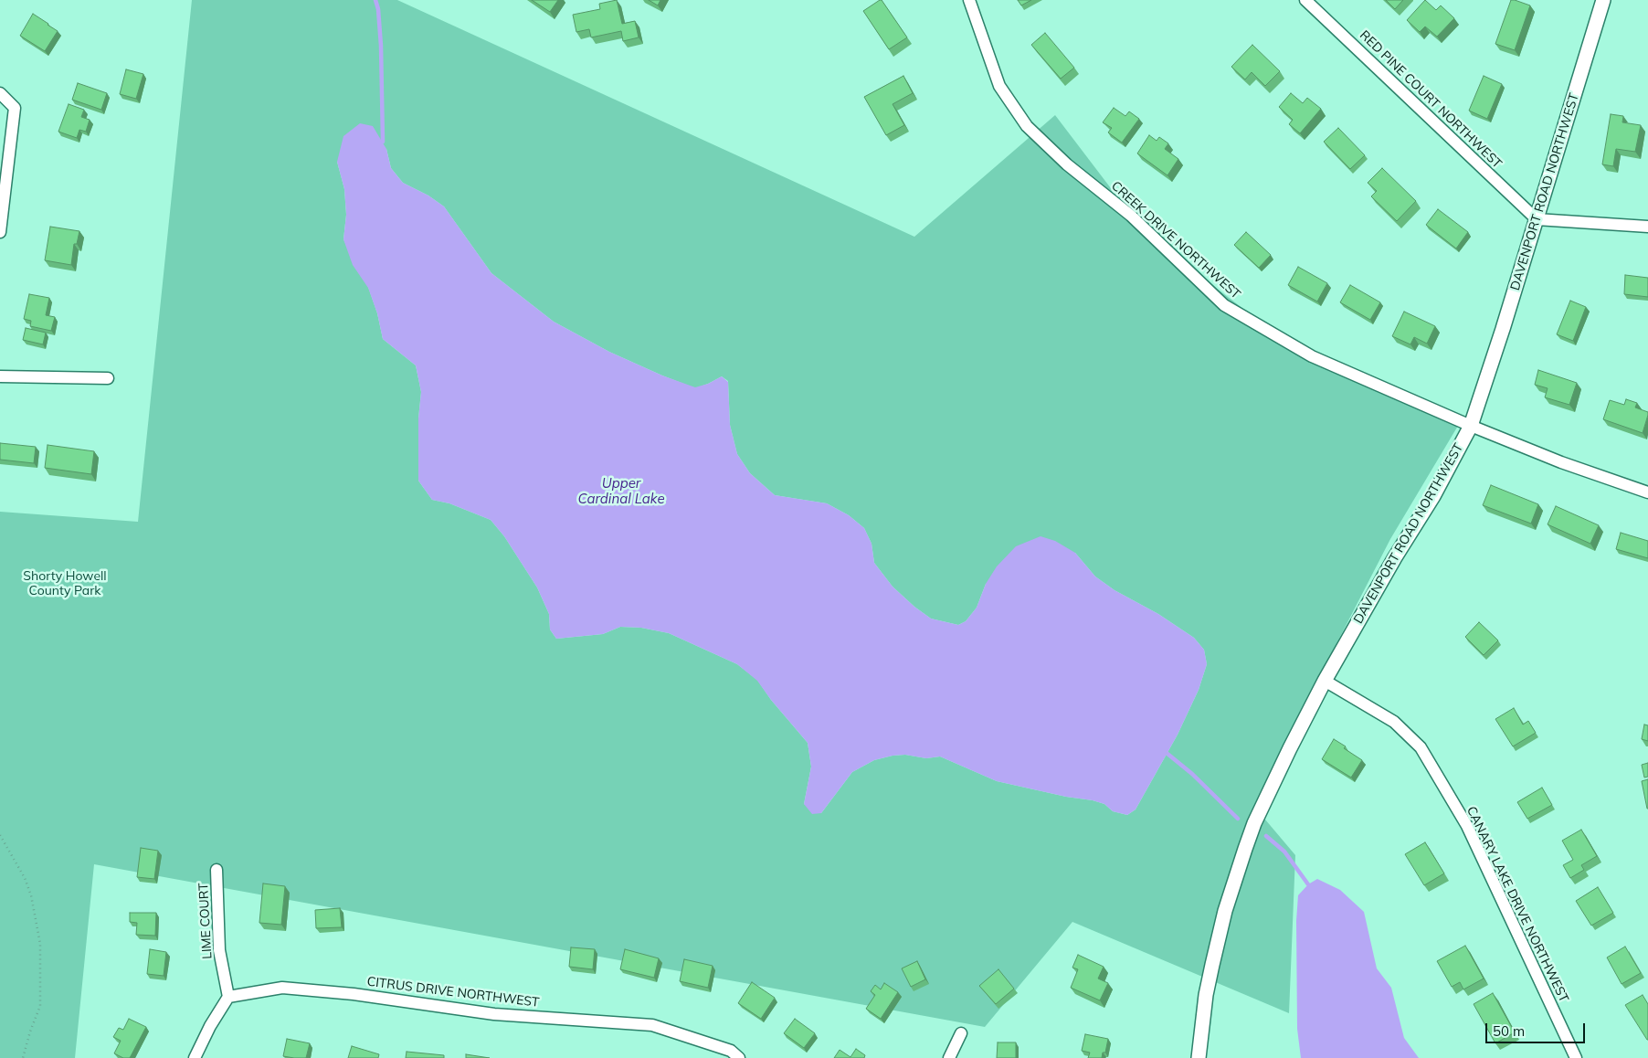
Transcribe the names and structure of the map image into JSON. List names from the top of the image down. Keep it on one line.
{"streets":{"street":["RED PINE COURT NORTHWEST","DAVENPORT ROAD NORTHWEST","CREEK DRIVE NORTHWEST","CANARY LAKE DRIVE NORTHWEST","LIME COURT","CITRUS DRIVE NORTHWEST"]},"crossings":[["RED PINE COURT NORTHWEST","DAVENPORT ROAD NORTHWEST"],["DAVENPORT ROAD NORTHWEST","CREEK DRIVE NORTHWEST"],["DAVENPORT ROAD NORTHWEST","CANARY LAKE DRIVE NORTHWEST"],["LIME COURT","CITRUS DRIVE NORTHWEST"]],"water":["Upper Cardinal Lake"],"parks":["Shorty Howell County Park"],"scale_bar":"50 m"}
